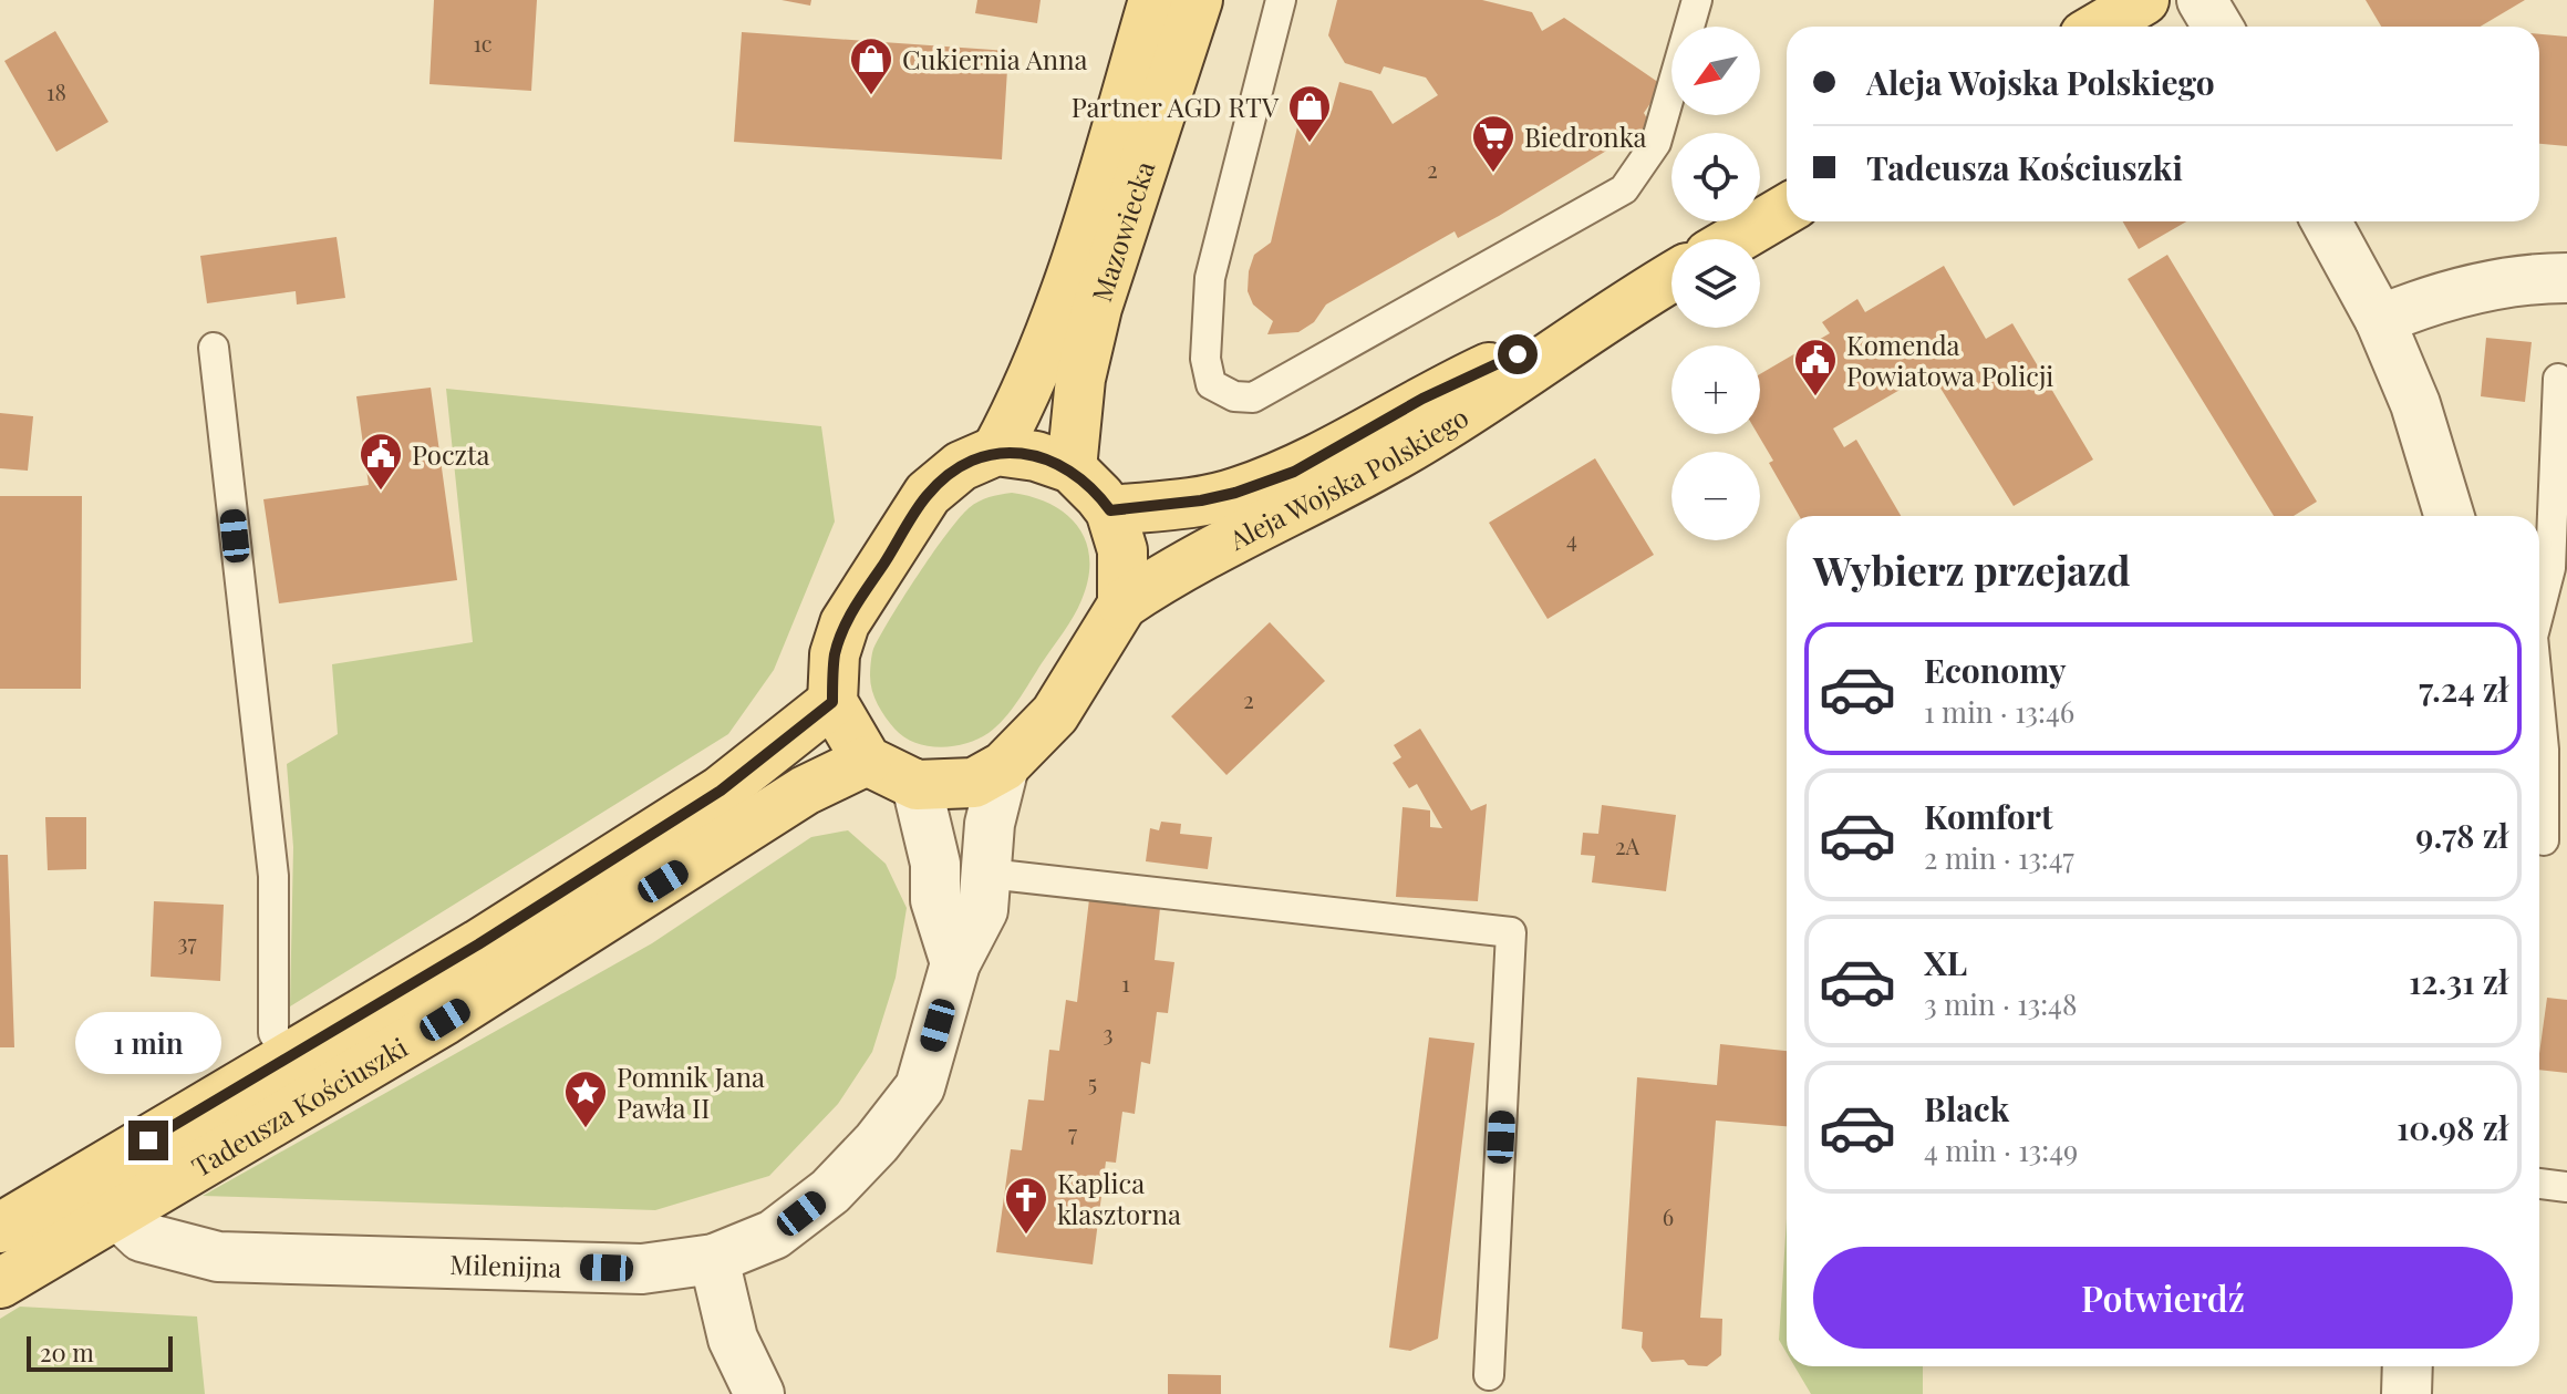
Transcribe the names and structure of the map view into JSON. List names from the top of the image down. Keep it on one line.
{"streets":{"main road":["Mazowiecka","Aleja Wojska Polskiego","Tadeusza Kościuszki"],"street":["Milenijna"]},"crossings":[["Mazowiecka","Aleja Wojska Polskiego"],["Mazowiecka","Tadeusza Kościuszki"],["Mazowiecka","Milenijna"],["Aleja Wojska Polskiego","Tadeusza Kościuszki"],["Aleja Wojska Polskiego","Milenijna"],["Tadeusza Kościuszki","Milenijna"]],"places":{"shop":["Cukiernia Anna","Partner AGD RTV"],"supermarket":["Biedronka"],"public building":["Komenda Powiatowa Policji","Poczta"],"place":["Pomnik Jana Pawła II"],"church":["Kaplica klasztorna"]},"house_numbers":["1c","18","2","4","2","2A","37","1","3","5","7","6"],"scale_bar":"20 m","north":"bottom left","page":{"map_buttons":["+","−"],"banner":["Aleja Wojska Polskiego","Tadeusza Kościuszki"],"heading":"Wybierz przejazd","list":[{"name":"Economy","note":"1 min · 13:46","value":"7.24 zł"},{"name":"Komfort","note":"2 min · 13:47","value":"9.78 zł"},{"name":"XL","note":"3 min · 13:48","value":"12.31 zł"},{"name":"Black","note":"4 min · 13:49","value":"10.98 zł"}],"bubble":"1 min","buttons":"Potwierdź","scale":"20 m"}}
